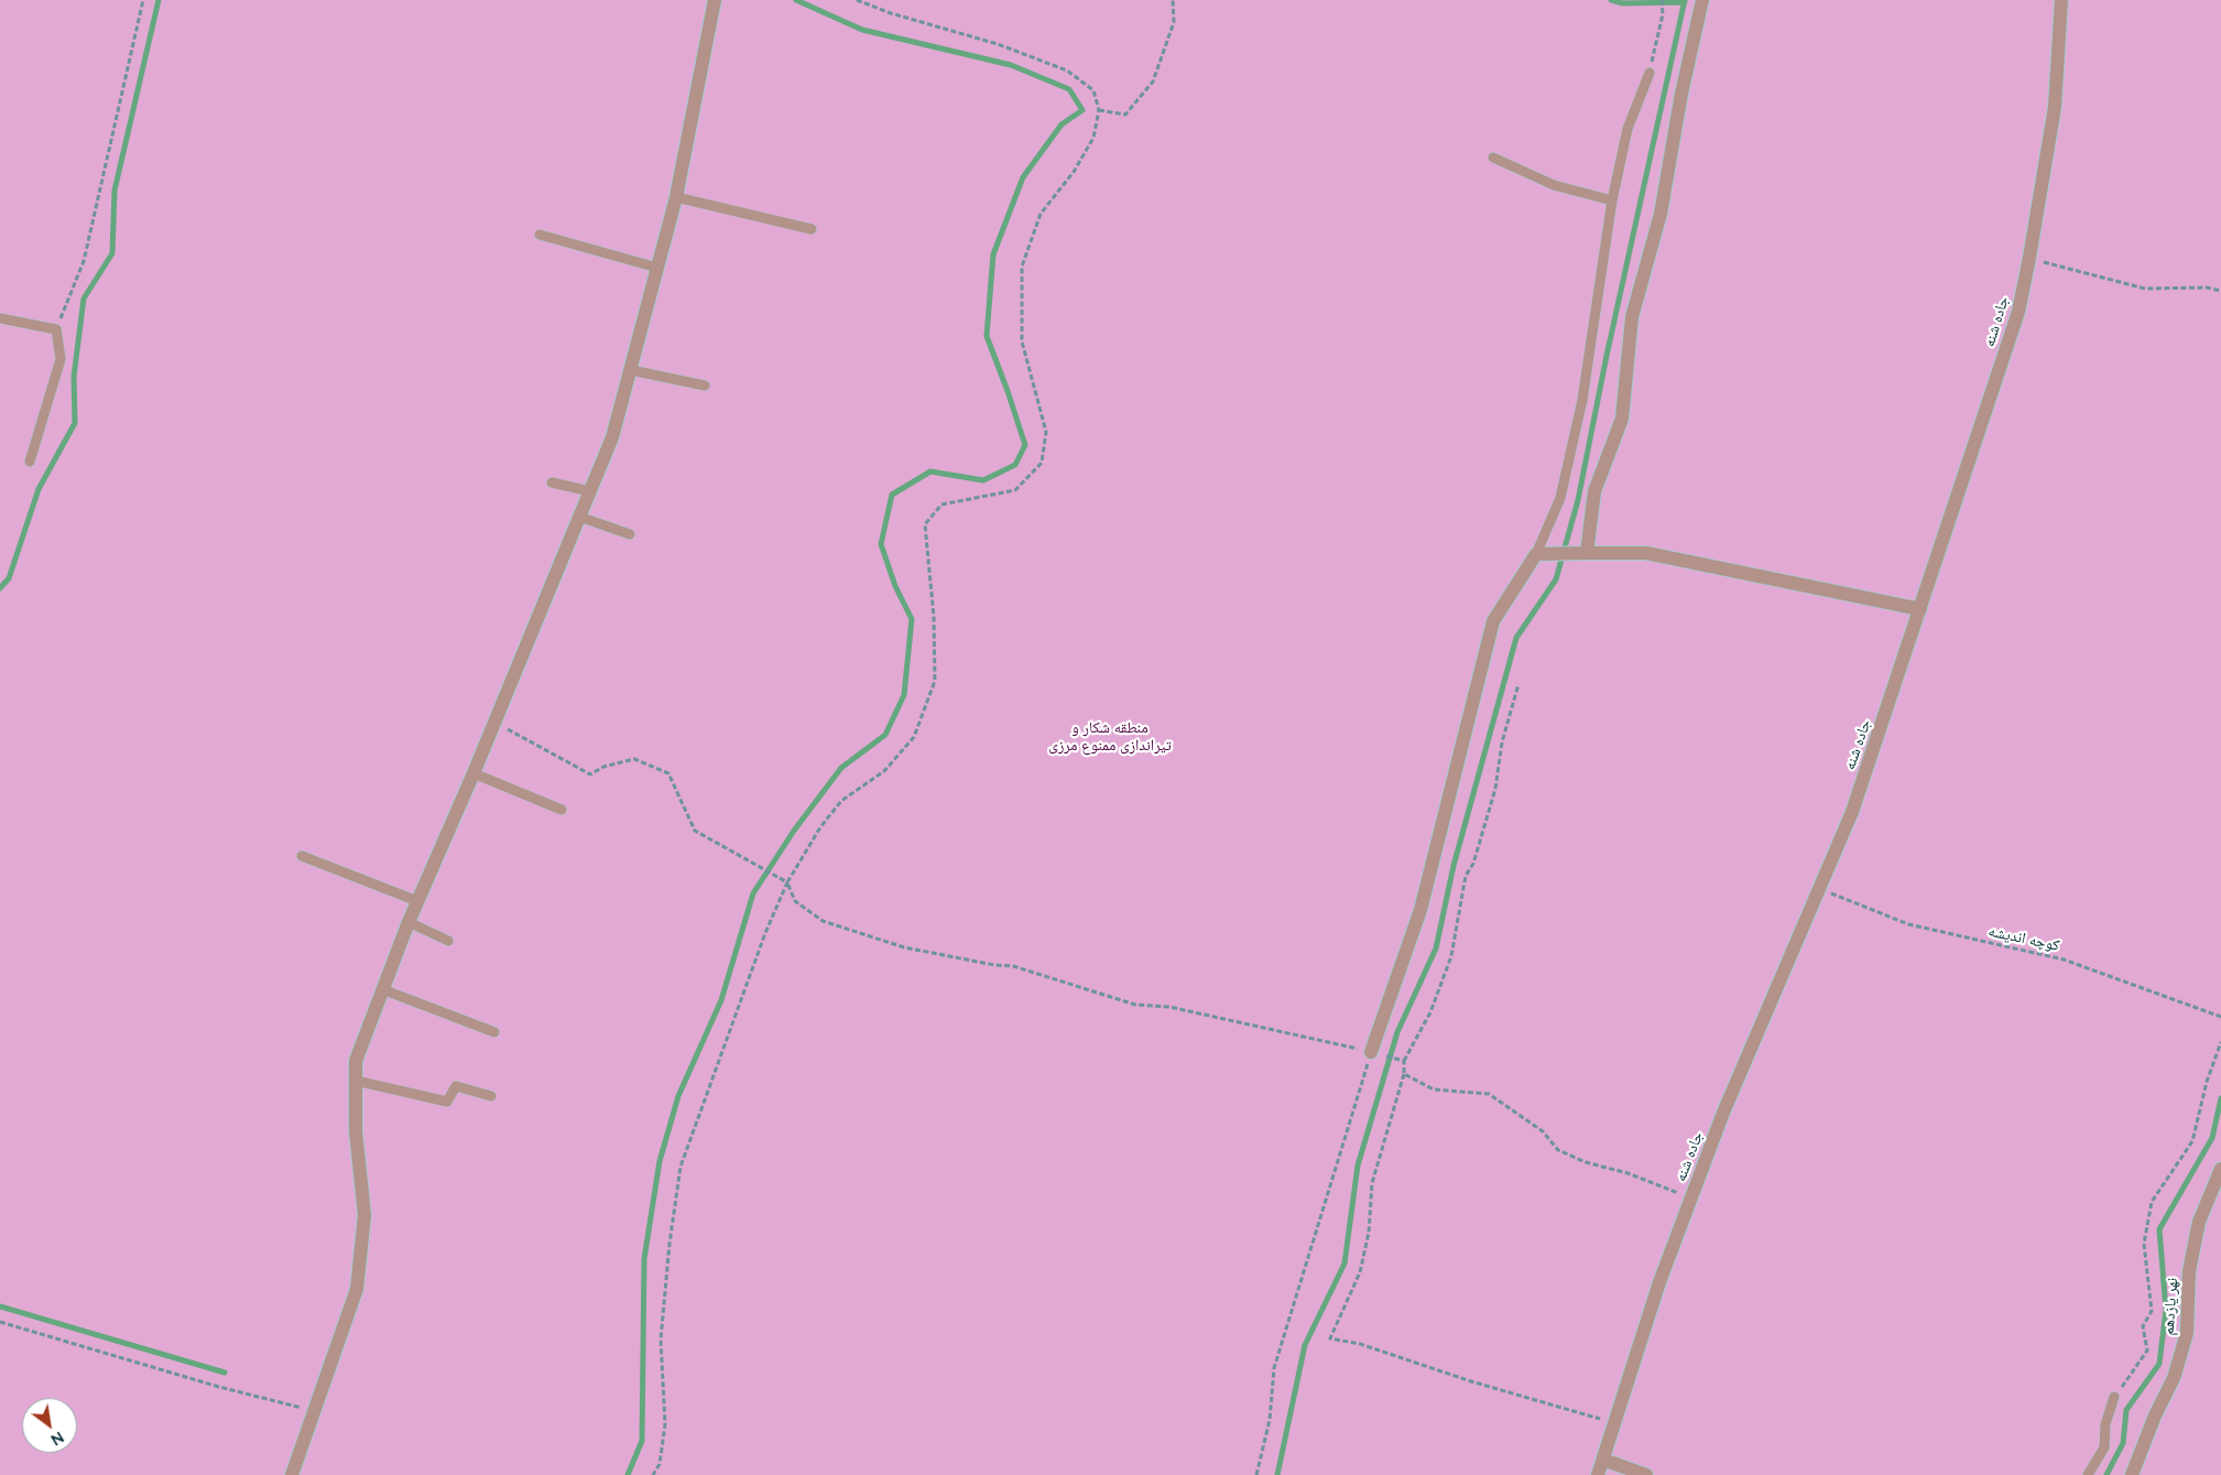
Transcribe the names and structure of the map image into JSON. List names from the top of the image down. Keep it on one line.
{"streets":{"street":["جاده شنه","نهر یازدهم"],"path":["کوچه اندیشه"]},"crossings":[["جاده شنه","کوچه اندیشه"]],"parks":["منطقه شکار و تیراندازی ممنوع مرزی"],"north":"bottom right"}
